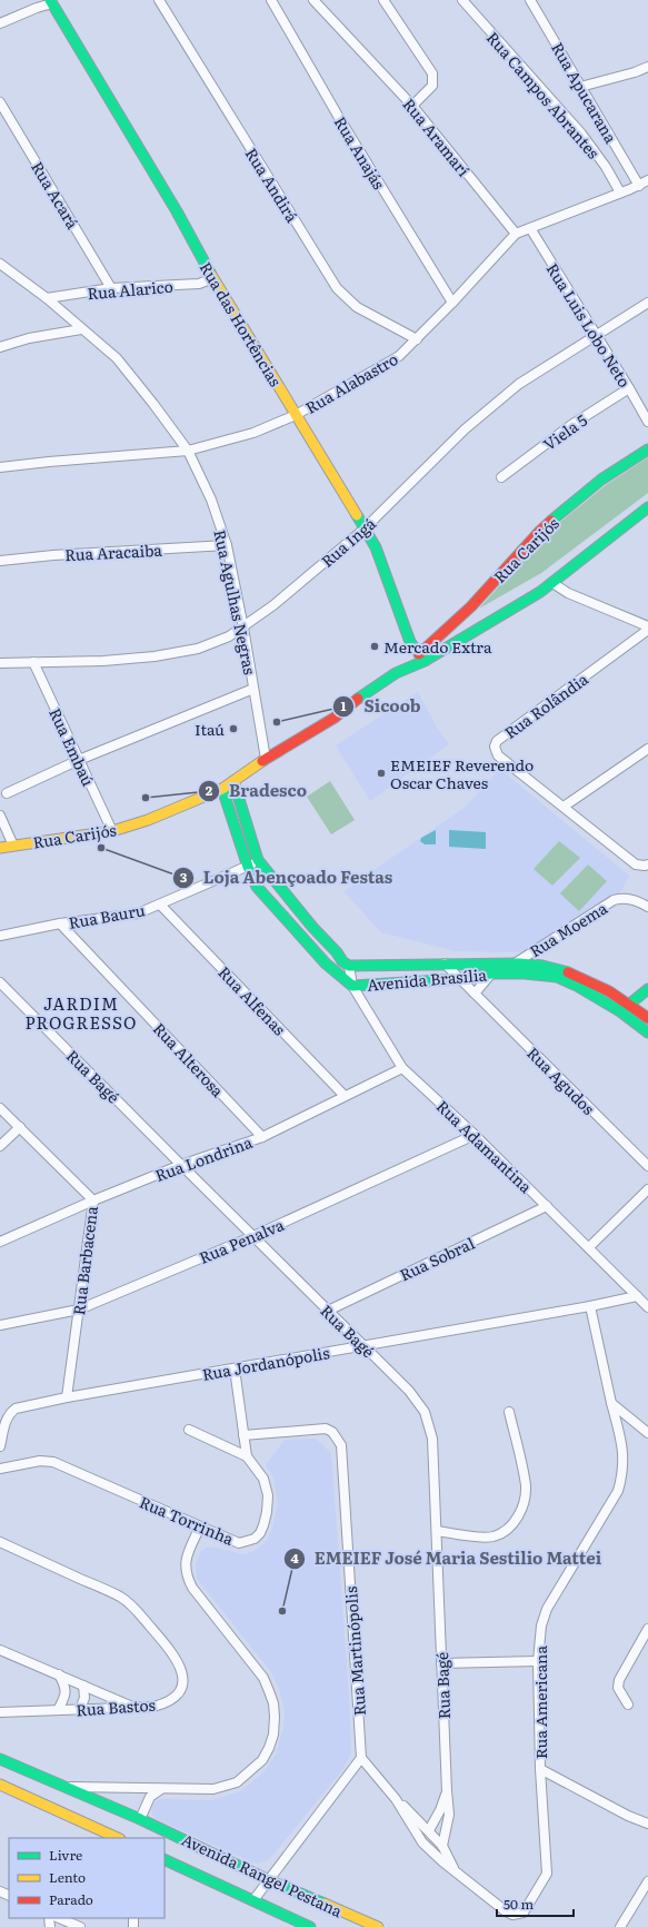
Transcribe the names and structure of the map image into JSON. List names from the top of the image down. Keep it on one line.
{"streets":{"main road":["Rua das Hortências","Rua Carijós","Avenida Brasília","Avenida Rangel Pestana"],"street":["Rua Apucarana","Rua Campos Abrantes","Rua Aramarí","Rua Anajás","Rua Andirá","Rua Acará","Rua Alarico","Rua Luis Lobo Neto","Rua Alabastro","Viela 5","Rua Ingá","Rua Aracaiba","Rua Agulhas Negras","Rua Rolândia","Rua Embaú","Rua Bauru","Rua Moema","Rua Alfenas","Rua Alterosa","Rua Bagé","Rua Agudos","Rua Adamantina","Rua Londrina","Rua Penalva","Rua Sobral","Rua Barbacena","Rua Jordanópolis","Rua Torrinha","Rua Martinópolis","Rua Americana","Rua Bastos"]},"crossings":[["Rua Apucarana","Rua Alabastro"],["Rua Campos Abrantes","Rua Alabastro"],["Rua Aramarí","Rua Alabastro"],["Rua Anajás","Rua Alabastro"],["Rua Andirá","Rua Alabastro"],["Rua Acará","Rua Alarico"],["Rua Alarico","Rua das Hortências"],["Rua Alarico","Rua Agulhas Negras"],["Rua das Hortências","Rua Alabastro"],["Rua das Hortências","Rua Ingá"],["Rua das Hortências","Rua Carijós"],["Rua Luis Lobo Neto","Rua Alabastro"],["Rua Luis Lobo Neto","Viela 5"],["Rua Luis Lobo Neto","Rua Ingá"],["Rua Alabastro","Rua Agulhas Negras"],["Rua Ingá","Rua Agulhas Negras"],["Rua Ingá","Rua Embaú"],["Rua Carijós","Rua Agulhas Negras"],["Rua Carijós","Rua Embaú"],["Rua Carijós","Avenida Brasília"],["Rua Aracaiba","Rua Agulhas Negras"],["Rua Bauru","Avenida Brasília"],["Rua Bauru","Rua Alfenas"],["Rua Bauru","Rua Alterosa"],["Rua Moema","Avenida Brasília"],["Avenida Brasília","Rua Agudos"],["Avenida Brasília","Rua Adamantina"],["Rua Alfenas","Rua Londrina"],["Rua Alterosa","Rua Londrina"],["Rua Bagé","Rua Londrina"],["Rua Bagé","Rua Penalva"],["Rua Bagé","Rua Sobral"],["Rua Bagé","Rua Jordanópolis"],["Rua Adamantina","Rua Londrina"],["Rua Adamantina","Rua Penalva"],["Rua Adamantina","Rua Sobral"],["Rua Adamantina","Rua Jordanópolis"],["Rua Londrina","Rua Barbacena"],["Rua Penalva","Rua Barbacena"],["Rua Barbacena","Rua Jordanópolis"],["Rua Jordanópolis","Rua Americana"]],"districts":["JARDIM PROGRESSO"],"places":["Mercado Extra","Sicoob","Itaú","EMEIEF Reverendo Oscar Chaves","Bradesco","Loja Abençoado Festas","EMEIEF José Maria Sestilio Mattei"],"legend":["Livre","Lento","Parado"],"scale_bar":"50 m"}
